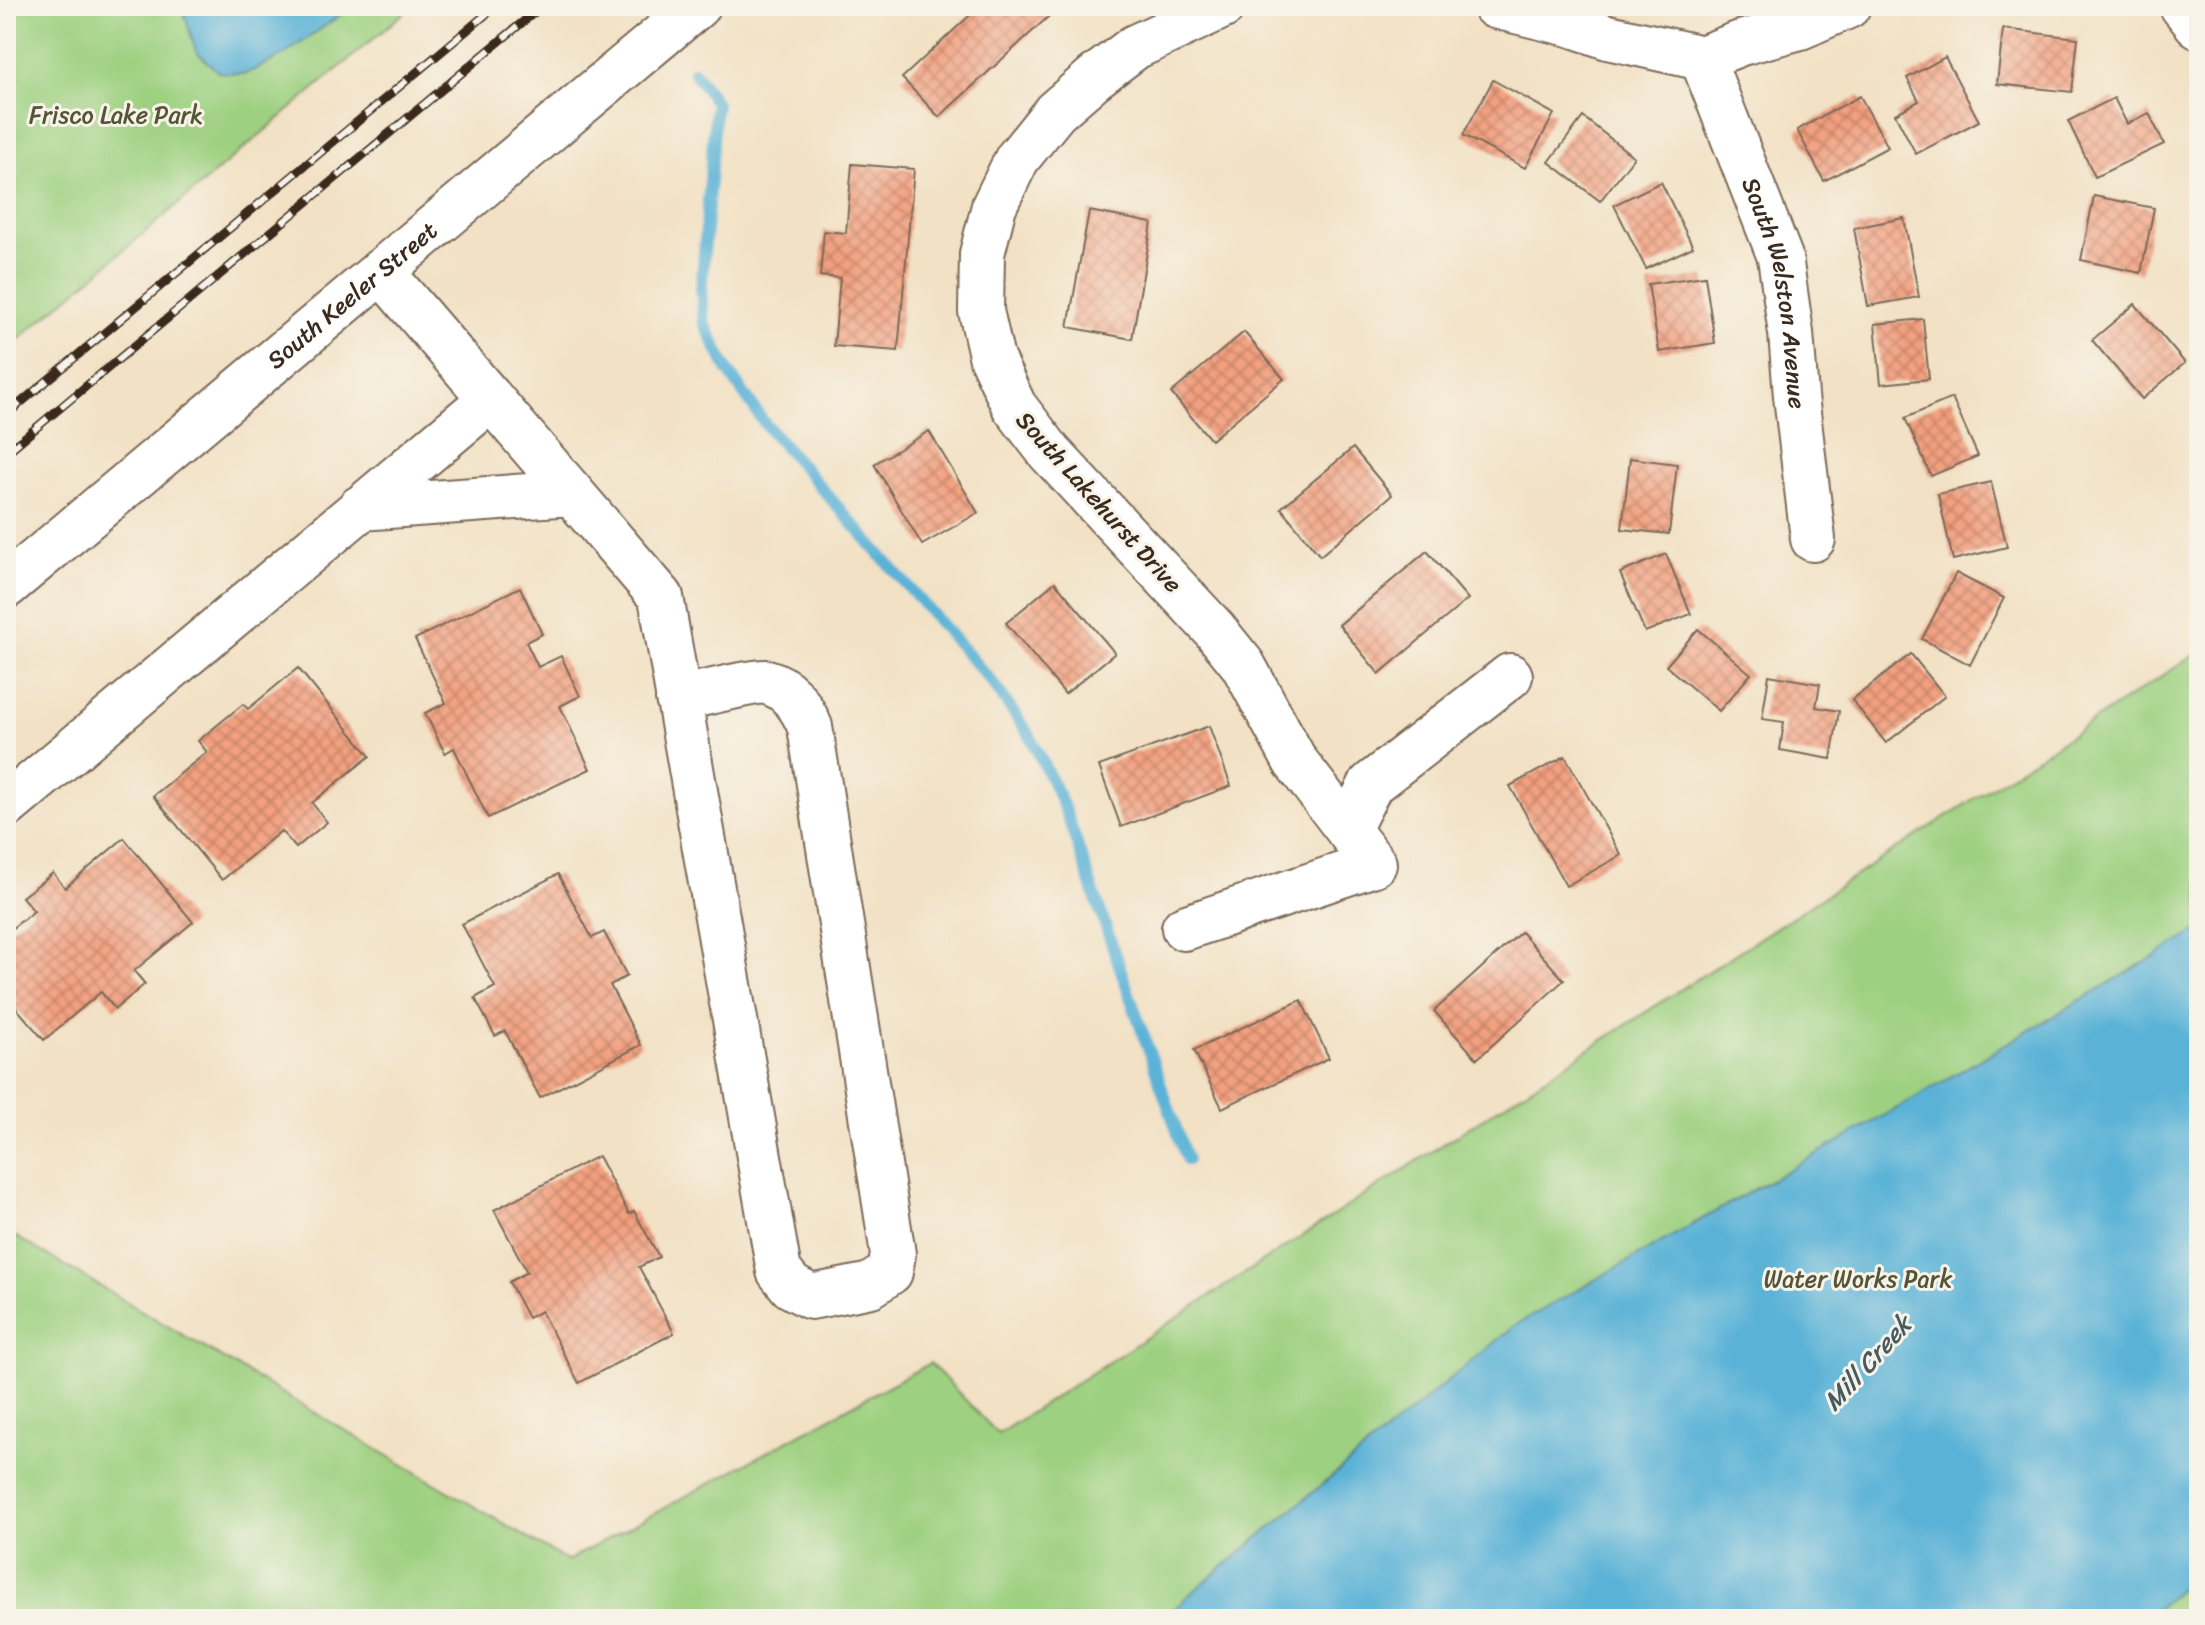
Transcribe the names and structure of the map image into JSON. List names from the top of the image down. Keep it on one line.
{"streets":{"street":["South Welston Avenue","South Keeler Street","South Lakehurst Drive"]},"water":["Mill Creek"],"parks":["Frisco Lake Park","Water Works Park"]}
